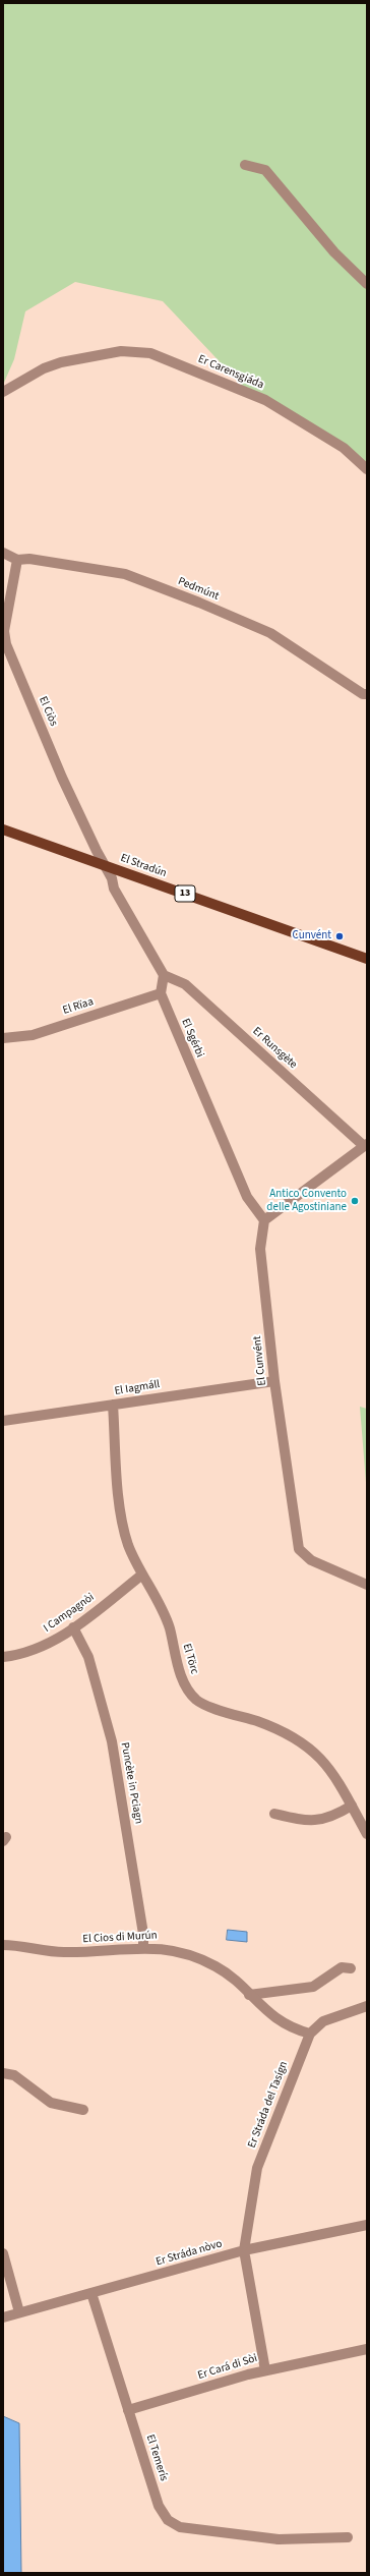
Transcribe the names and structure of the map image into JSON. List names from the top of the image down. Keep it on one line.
{"streets":{"main road":["El Stradún","13"],"street":["Er Carensgiáda","Pedmúnt","El Ciòs","El Rïaa","El Sgérbi","Er Runsgète","El Cunvént","El Iagmáll","I Campagnòi","El Törc","Puncète in Pciagn","El Cios di Murún","Er Stráda del Tasígn","Er Stráda nòvo","Er Cará di Sòi","El Temerís"]},"crossings":[["Pedmúnt","El Ciòs"],["El Ciòs","El Stradún"],["El Rïaa","El Sgérbi"],["El Sgérbi","El Cunvént"],["El Cunvént","El Iagmáll"],["El Iagmáll","El Törc"],["I Campagnòi","El Törc"],["I Campagnòi","Puncète in Pciagn"],["Puncète in Pciagn","El Cios di Murún"],["El Cios di Murún","Er Stráda del Tasígn"],["Er Stráda del Tasígn","Er Stráda nòvo"],["Er Stráda del Tasígn","Er Cará di Sòi"],["Er Stráda nòvo","Er Cará di Sòi"],["Er Stráda nòvo","El Temerís"],["Er Cará di Sòi","El Temerís"]],"places":["Cunvént","Antico Convento delle Agostiniane"]}
